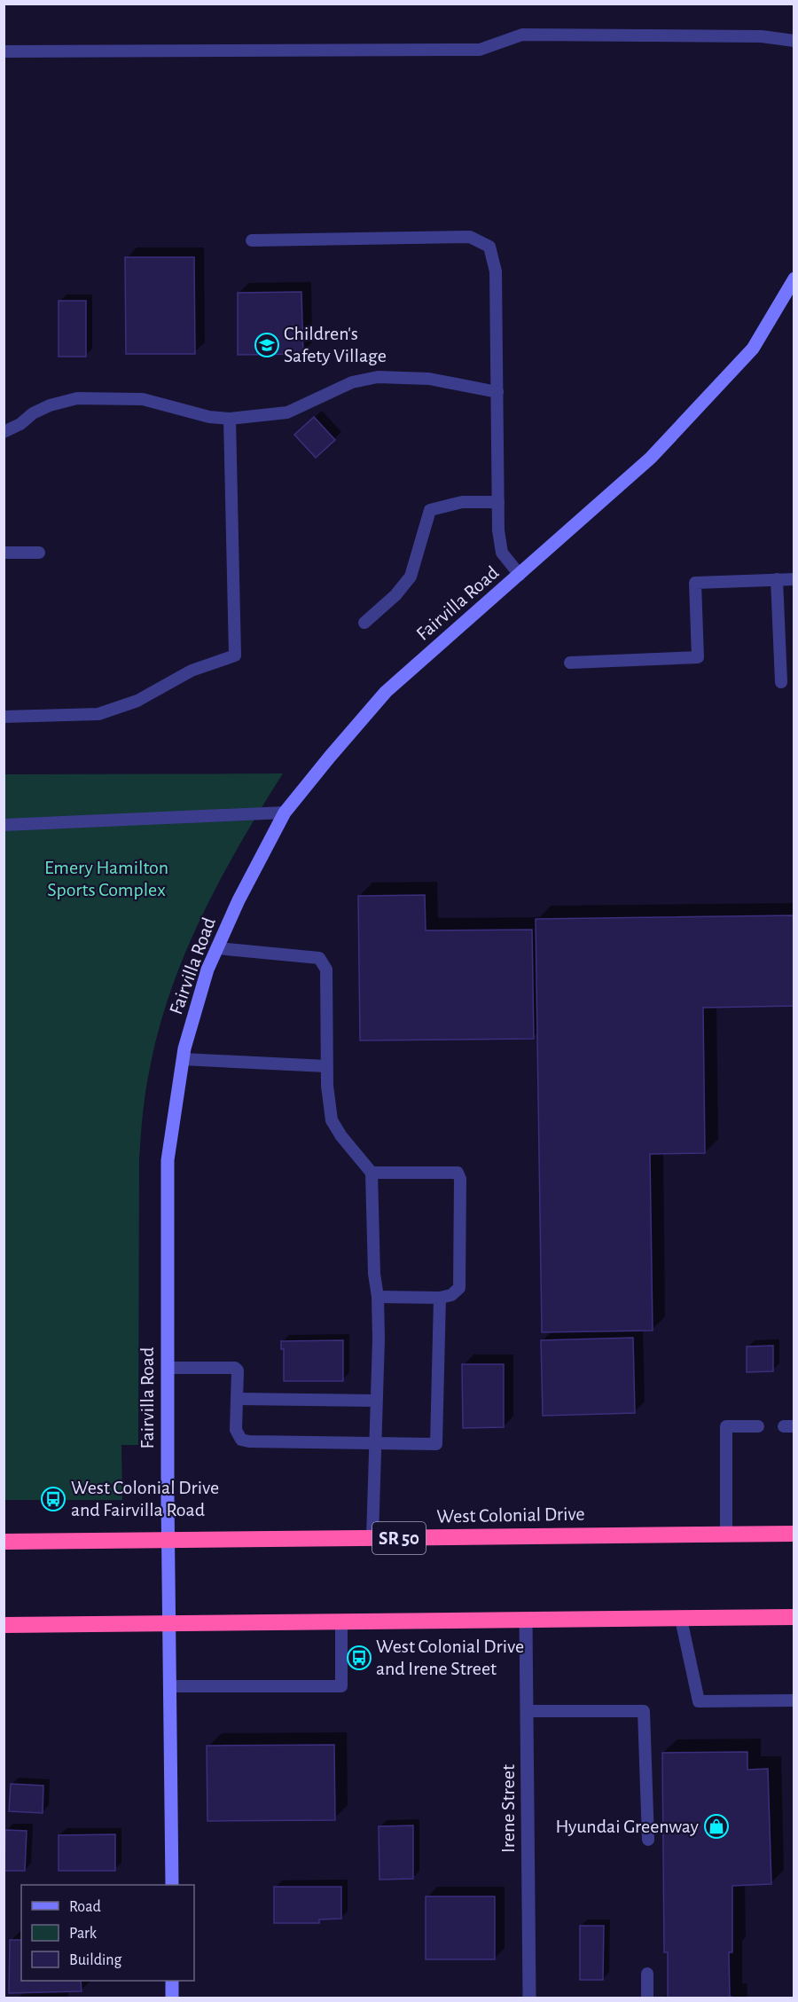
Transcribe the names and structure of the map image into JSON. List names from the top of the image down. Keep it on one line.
{"streets":{"highway":["West Colonial Drive","SR 50"],"street":["Fairvilla Road","Irene Street"]},"crossings":[["Fairvilla Road","West Colonial Drive"]],"parks":["Emery Hamilton Sports Complex"],"places":{"school or university":["Children's Safety Village"],"bus stop":["West Colonial Drive and Fairvilla Road","West Colonial Drive and Irene Street"],"shop":["Hyundai Greenway"]},"legend":["Road","Park","Building"]}
